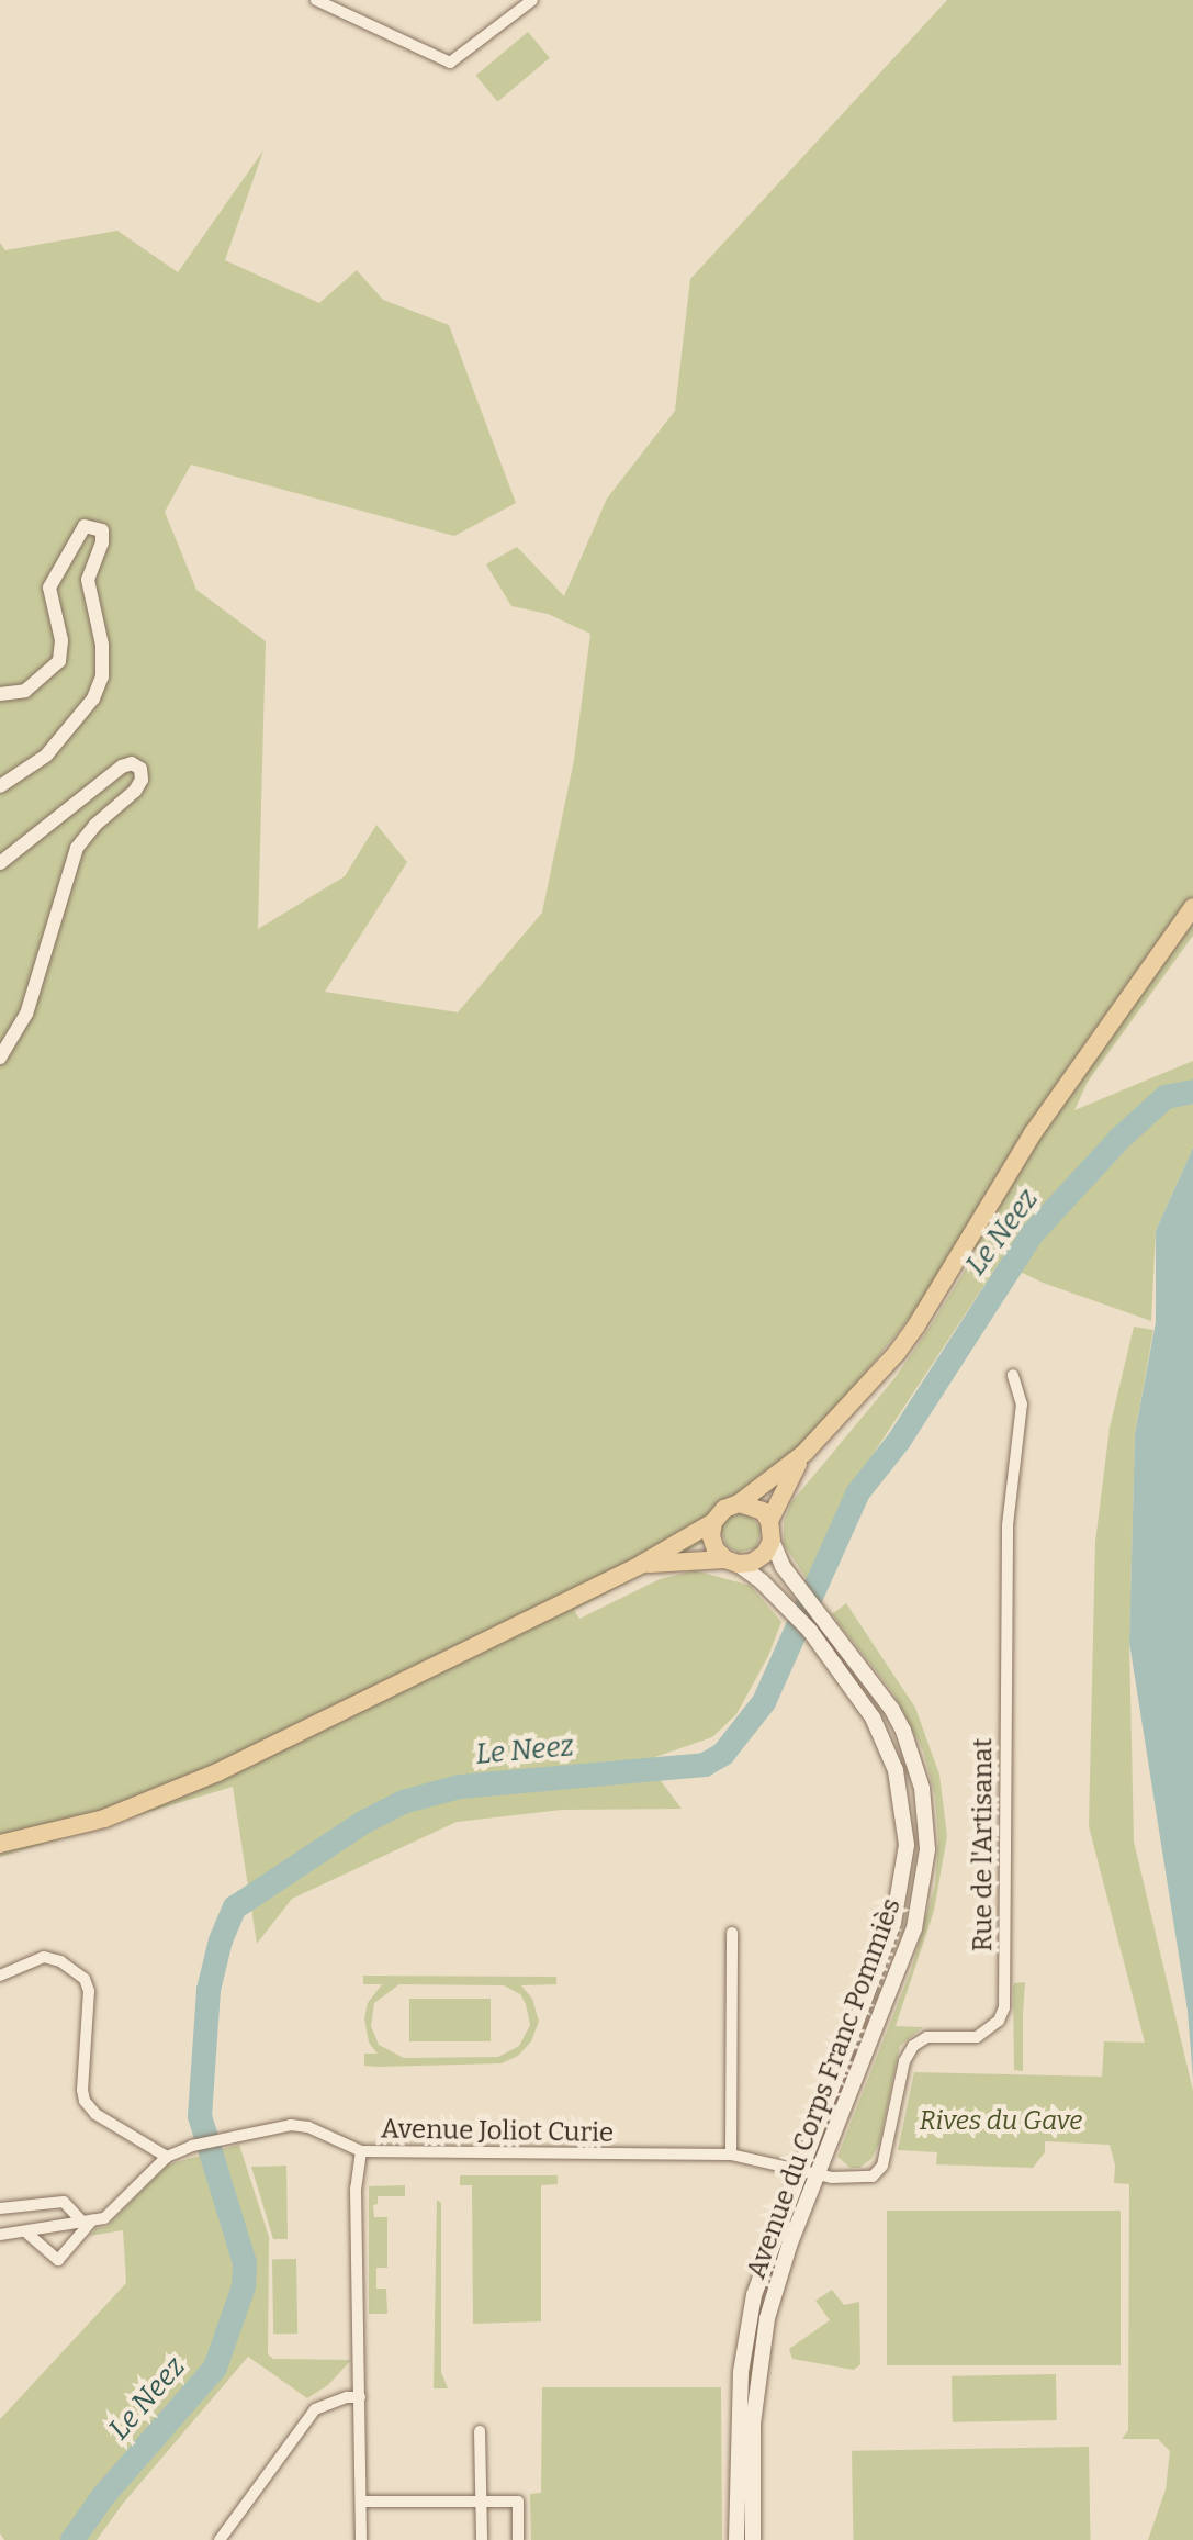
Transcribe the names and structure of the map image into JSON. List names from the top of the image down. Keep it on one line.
{"streets":{"main road":["Avenue du Corps Franc Pommiès"],"street":["Rue de l'Artisanat","Avenue Joliot Curie"]},"crossings":[["Rue de l'Artisanat","Avenue du Corps Franc Pommiès"],["Rue de l'Artisanat","Avenue Joliot Curie"],["Avenue du Corps Franc Pommiès","Avenue Joliot Curie"]],"water":["Le Neez"],"parks":["Rives du Gave"]}
